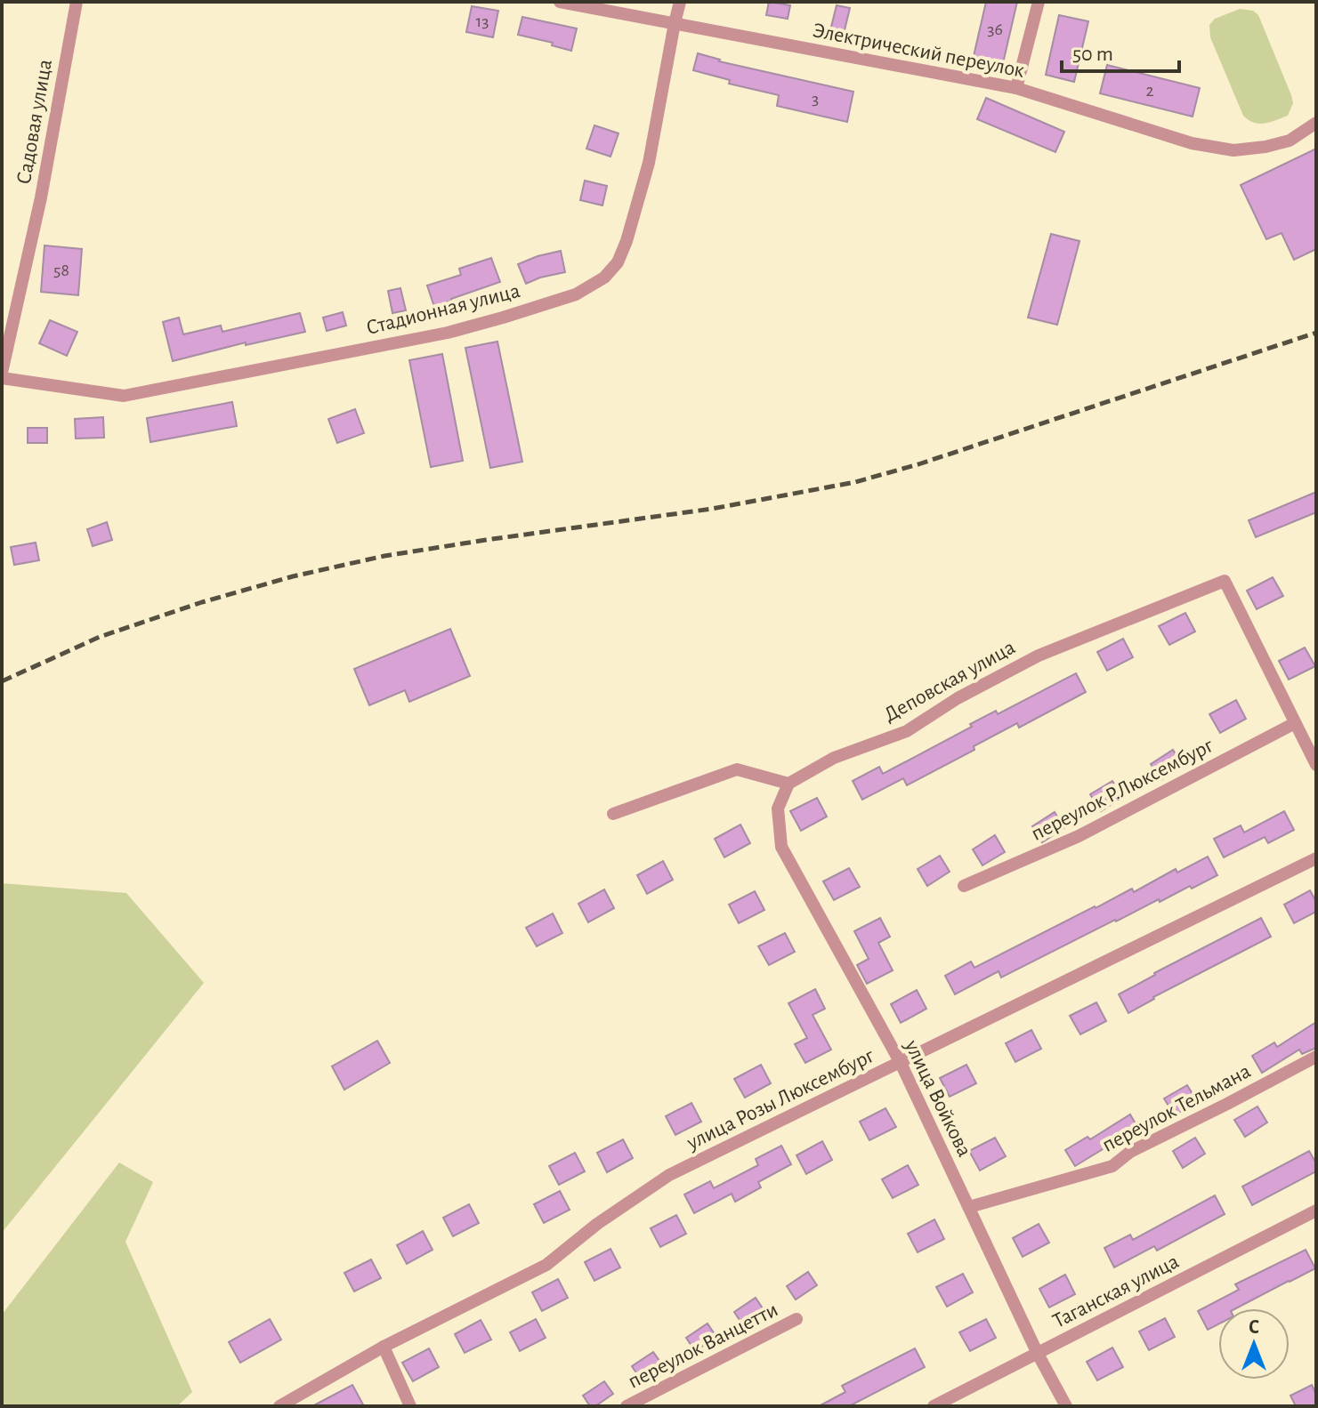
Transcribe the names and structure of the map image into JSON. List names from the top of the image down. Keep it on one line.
{"streets":{"street":["Электрический переулок","Садовая улица","Стадионная улица","Деповская улица","переулок Р.Люксембург","улица Войкова","улица Розы Люксембург","переулок Тельмана","Таганская улица","переулок Ванцетти"]},"crossings":[["Электрический переулок","Стадионная улица"],["Садовая улица","Стадионная улица"],["Деповская улица","переулок Р.Люксембург"],["Деповская улица","улица Войкова"],["улица Войкова","улица Розы Люксембург"],["улица Войкова","переулок Тельмана"],["улица Войкова","Таганская улица"]],"house_numbers":["13","36","2","3","58"],"scale_bar":"50 m","north":"top"}
